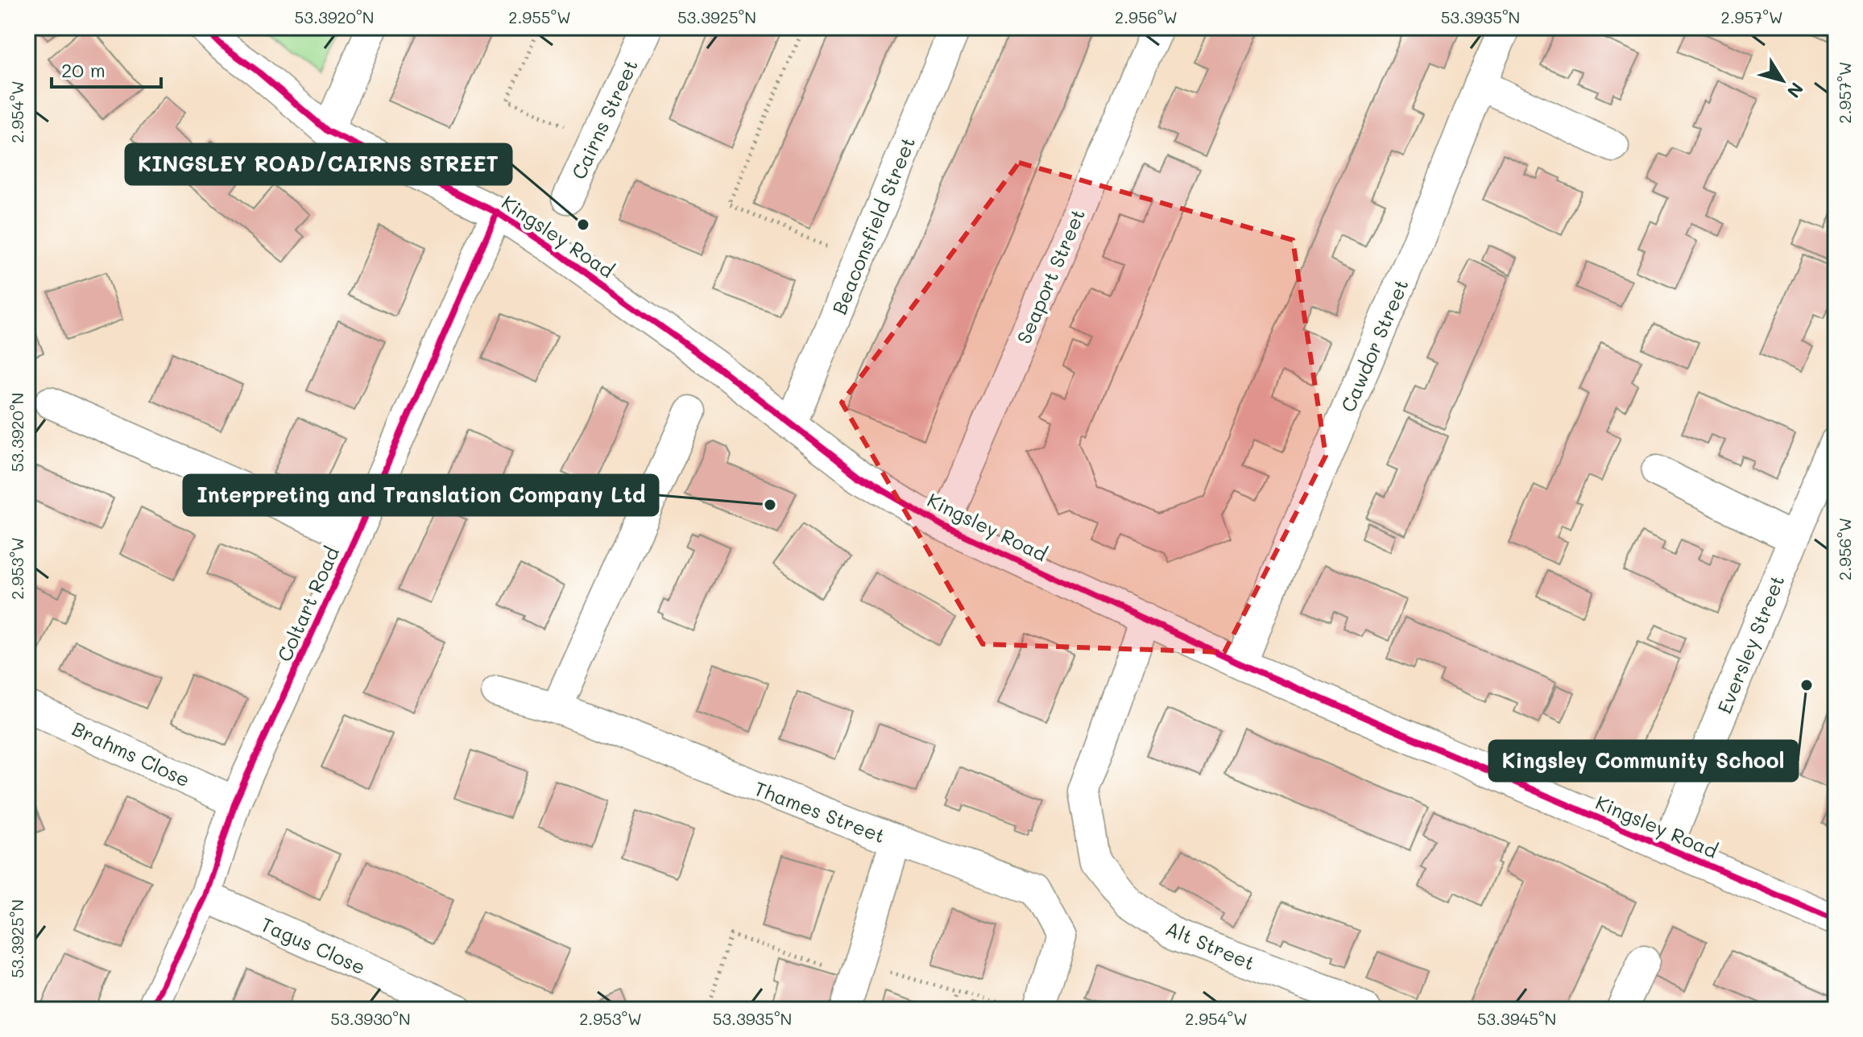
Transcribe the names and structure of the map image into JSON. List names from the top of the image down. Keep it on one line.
{"streets":{"street":["Cairns Street","Beaconsfield Street","Kingsley Road","Seaport Street","Cawdor Street","Coltart Road","Eversley Street","Brahms Close","Thames Street","Tagus Close","Alt Street"]},"crossings":[["Beaconsfield Street","Kingsley Road"],["Kingsley Road","Seaport Street"],["Kingsley Road","Cawdor Street"],["Kingsley Road","Coltart Road"],["Kingsley Road","Eversley Street"],["Kingsley Road","Alt Street"],["Coltart Road","Brahms Close"],["Coltart Road","Tagus Close"]],"places":["KINGSLEY ROAD/CAIRNS STREET","Interpreting and Translation Company Ltd","Kingsley Community School"],"scale_bar":"20 m","north":"bottom right","coordinates":["53.3920°N","2.955°W","53.3925°N","2.956°W","53.3935°N","2.957°W","2.954°W","2.953°W","53.3930°N","53.3945°N"]}
